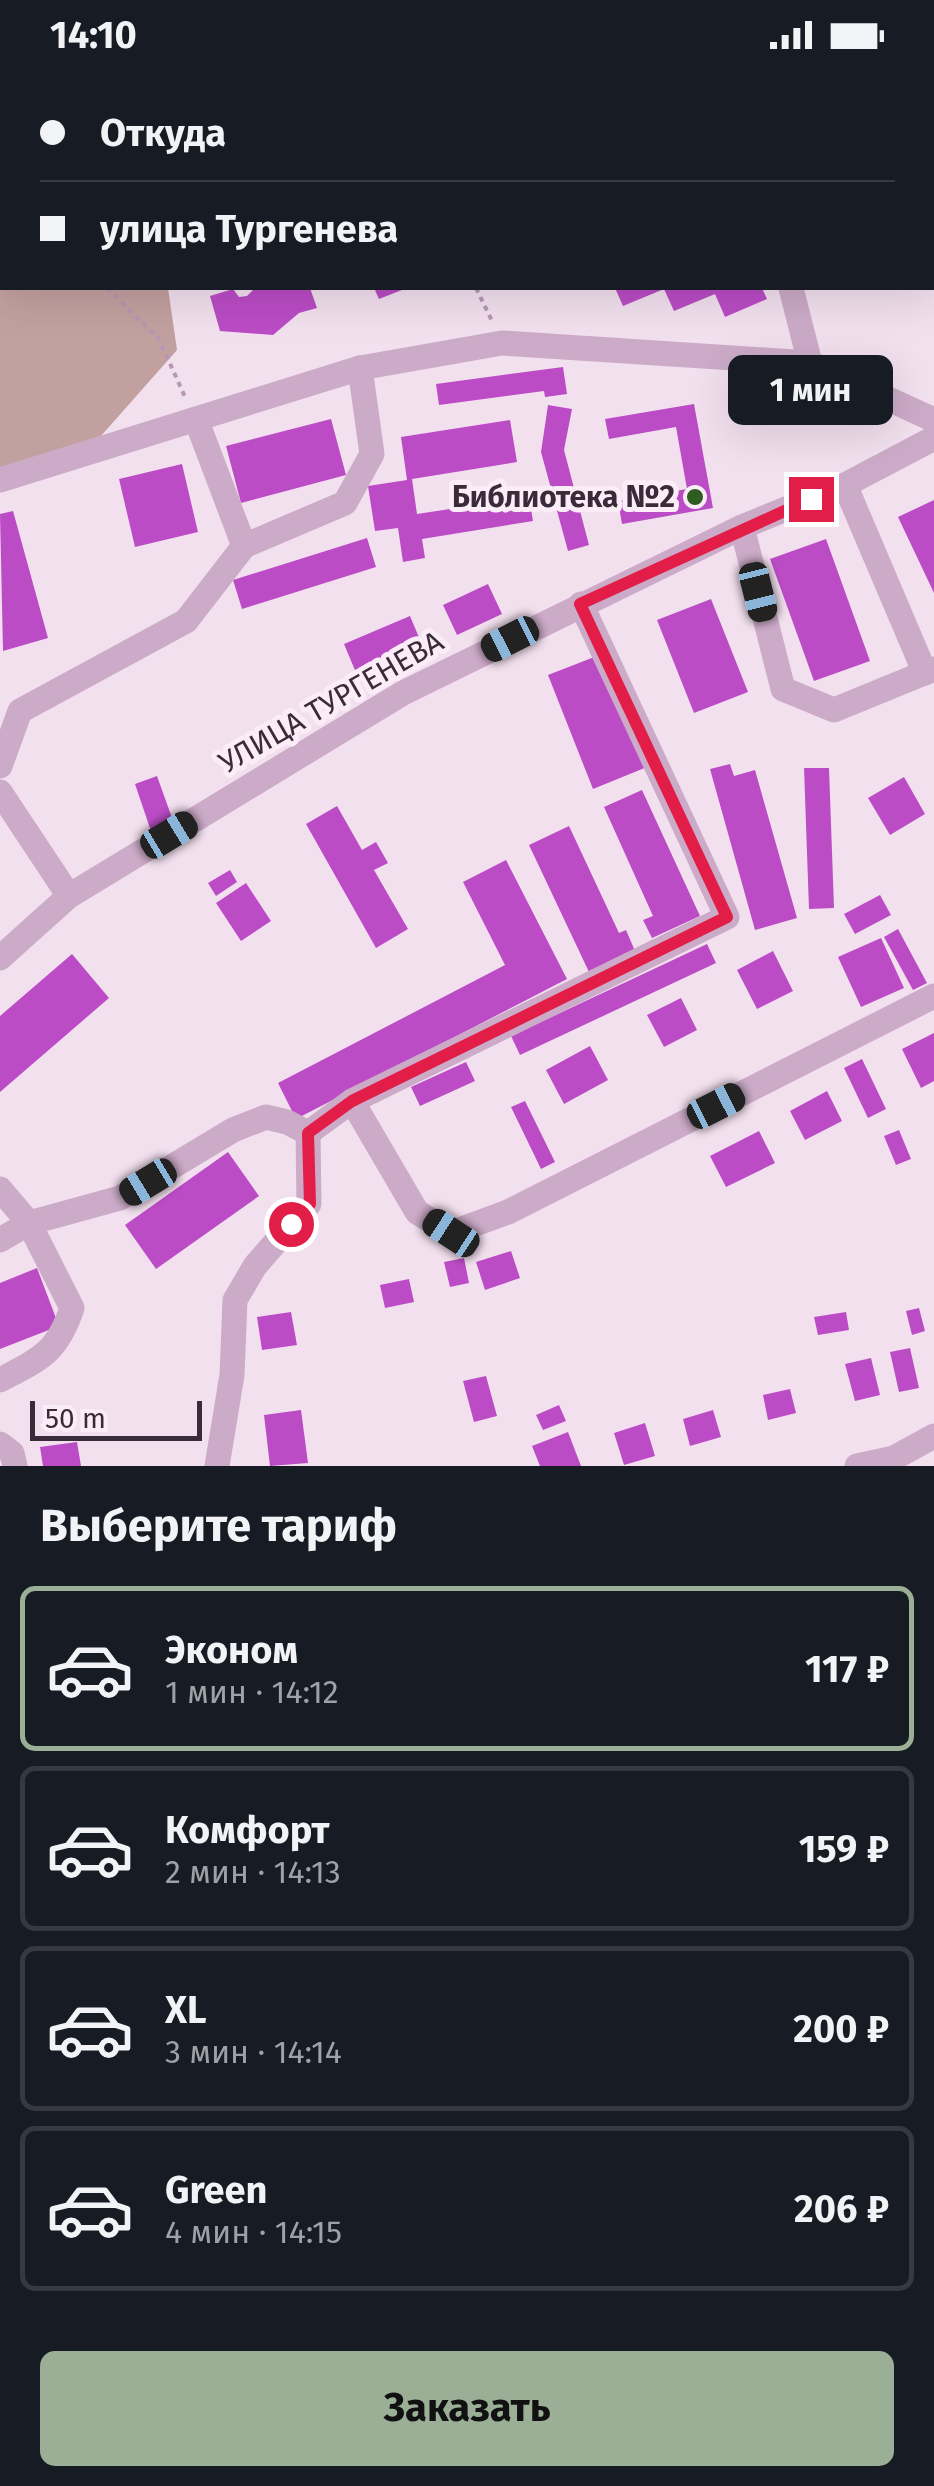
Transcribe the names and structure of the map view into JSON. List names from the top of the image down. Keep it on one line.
{"streets":{"street":["УЛИЦА ТУРГЕНЕВА"]},"places":["Библиотека №2"],"scale_bar":"50 m","page":{"status":"14:10","banner":["Откуда","улица Тургенева"],"bubble":"1 мин","scale":"50 m","heading":"Выберите тариф","list":[{"name":"Эконом","note":"1 мин · 14:12","value":"117 ₽"},{"name":"Комфорт","note":"2 мин · 14:13","value":"159 ₽"},{"name":"XL","note":"3 мин · 14:14","value":"200 ₽"},{"name":"Green","note":"4 мин · 14:15","value":"206 ₽"}],"buttons":"Заказать"}}
